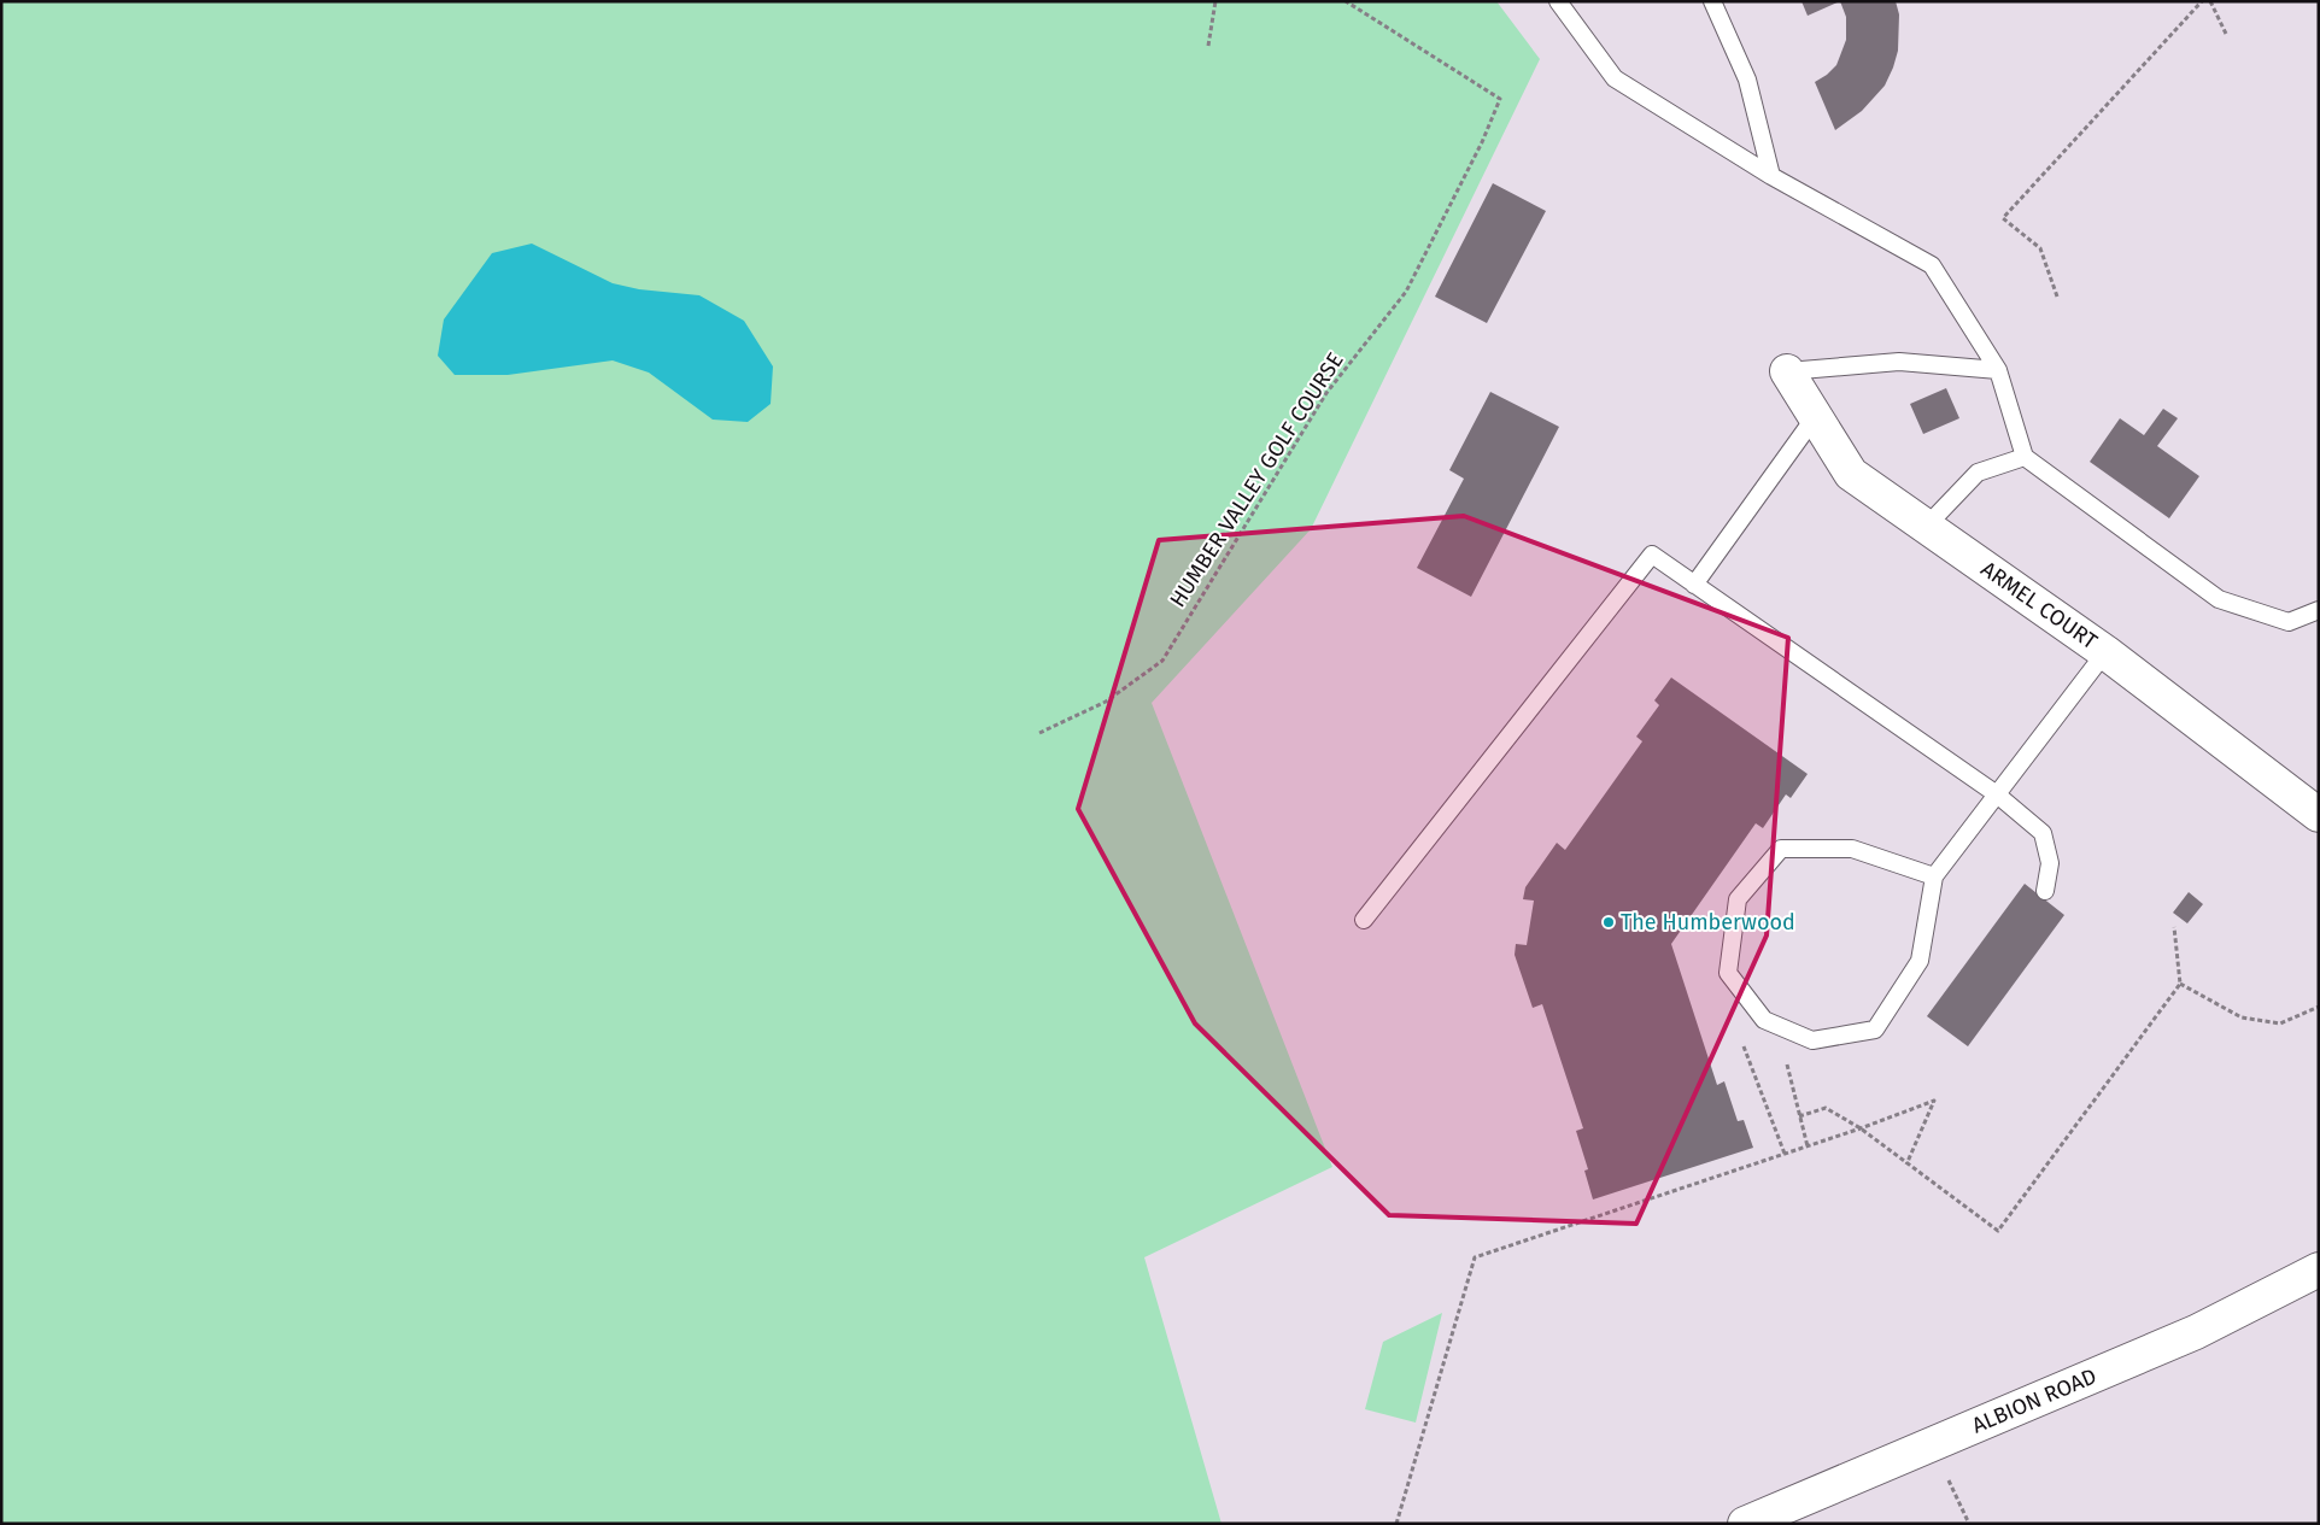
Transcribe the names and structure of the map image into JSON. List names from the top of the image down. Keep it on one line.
{"streets":{"street":["ARMEL COURT","ALBION ROAD"],"path":["HUMBER VALLEY GOLF COURSE"]},"places":["The Humberwood"]}
